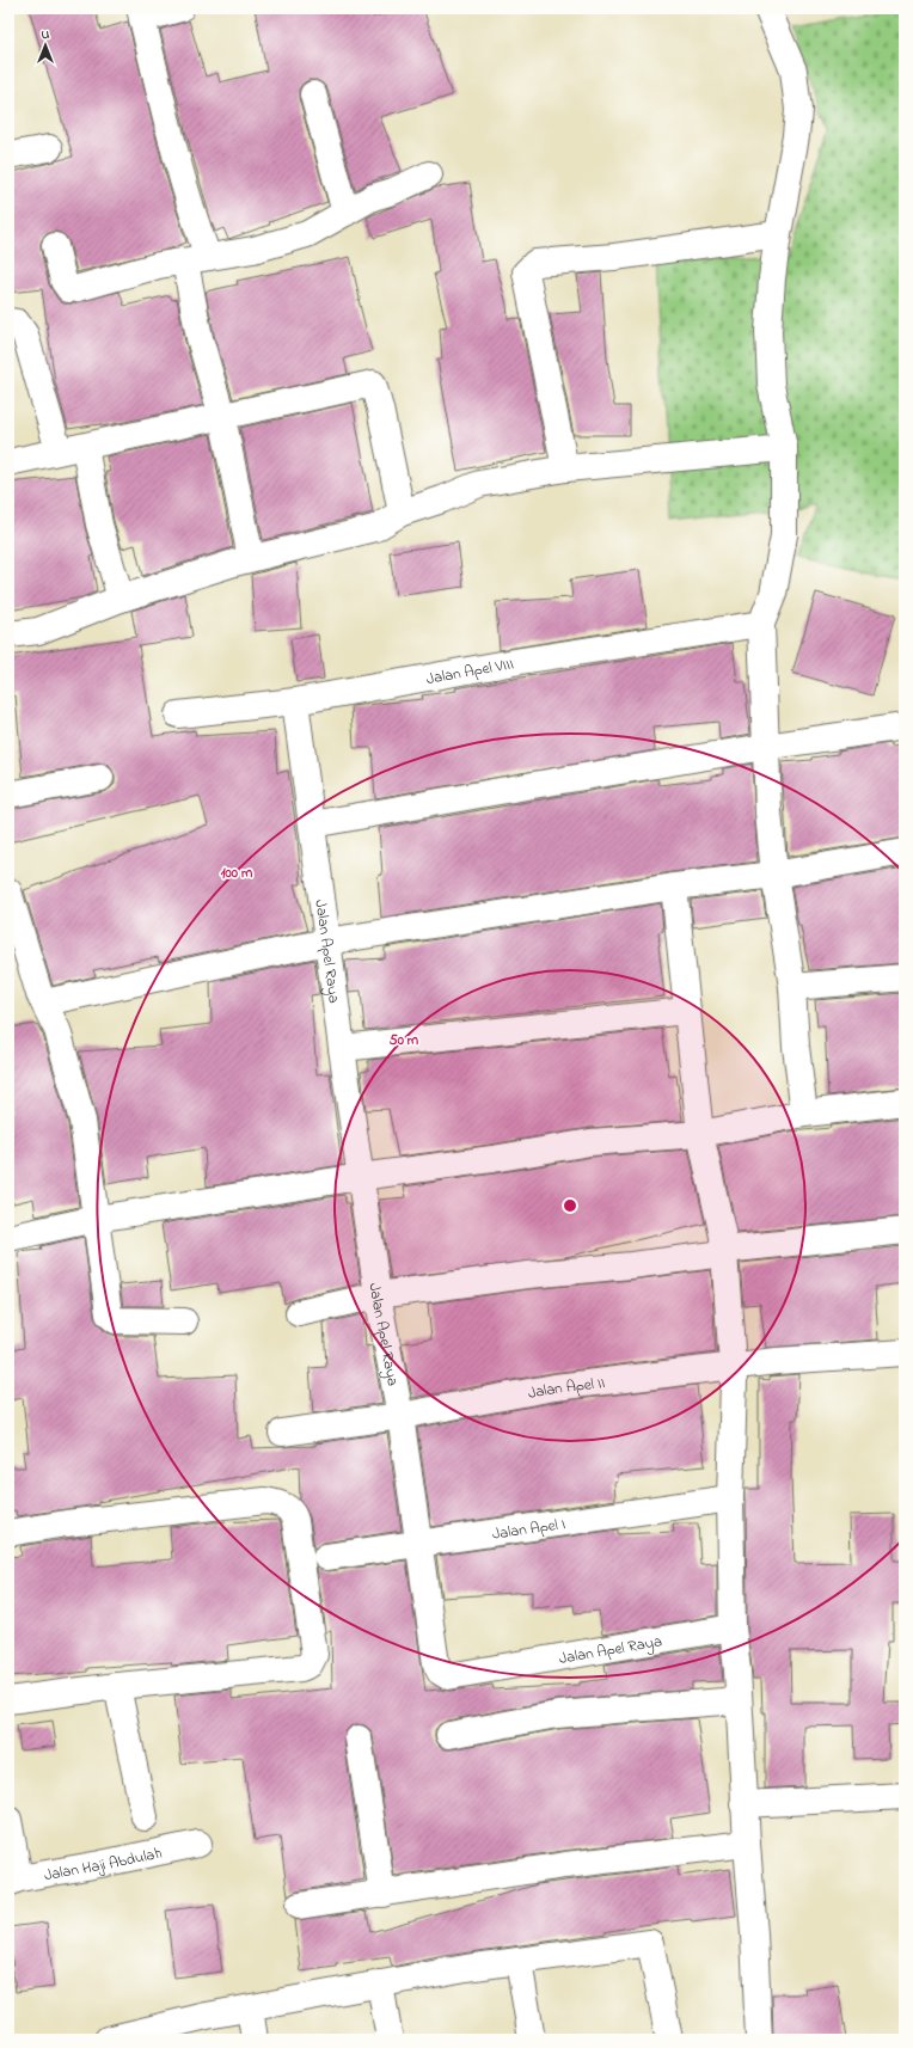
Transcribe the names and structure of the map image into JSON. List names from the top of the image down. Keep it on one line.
{"streets":{"street":["Jalan Apel VIII","Jalan Apel Raya","Jalan Apel II","Jalan Apel I","Jalan Haji Abdulah"]},"crossings":[["Jalan Apel VIII","Jalan Apel Raya"],["Jalan Apel Raya","Jalan Apel II"],["Jalan Apel Raya","Jalan Apel I"]],"north":"top","rings":["100 m","50 m"]}
